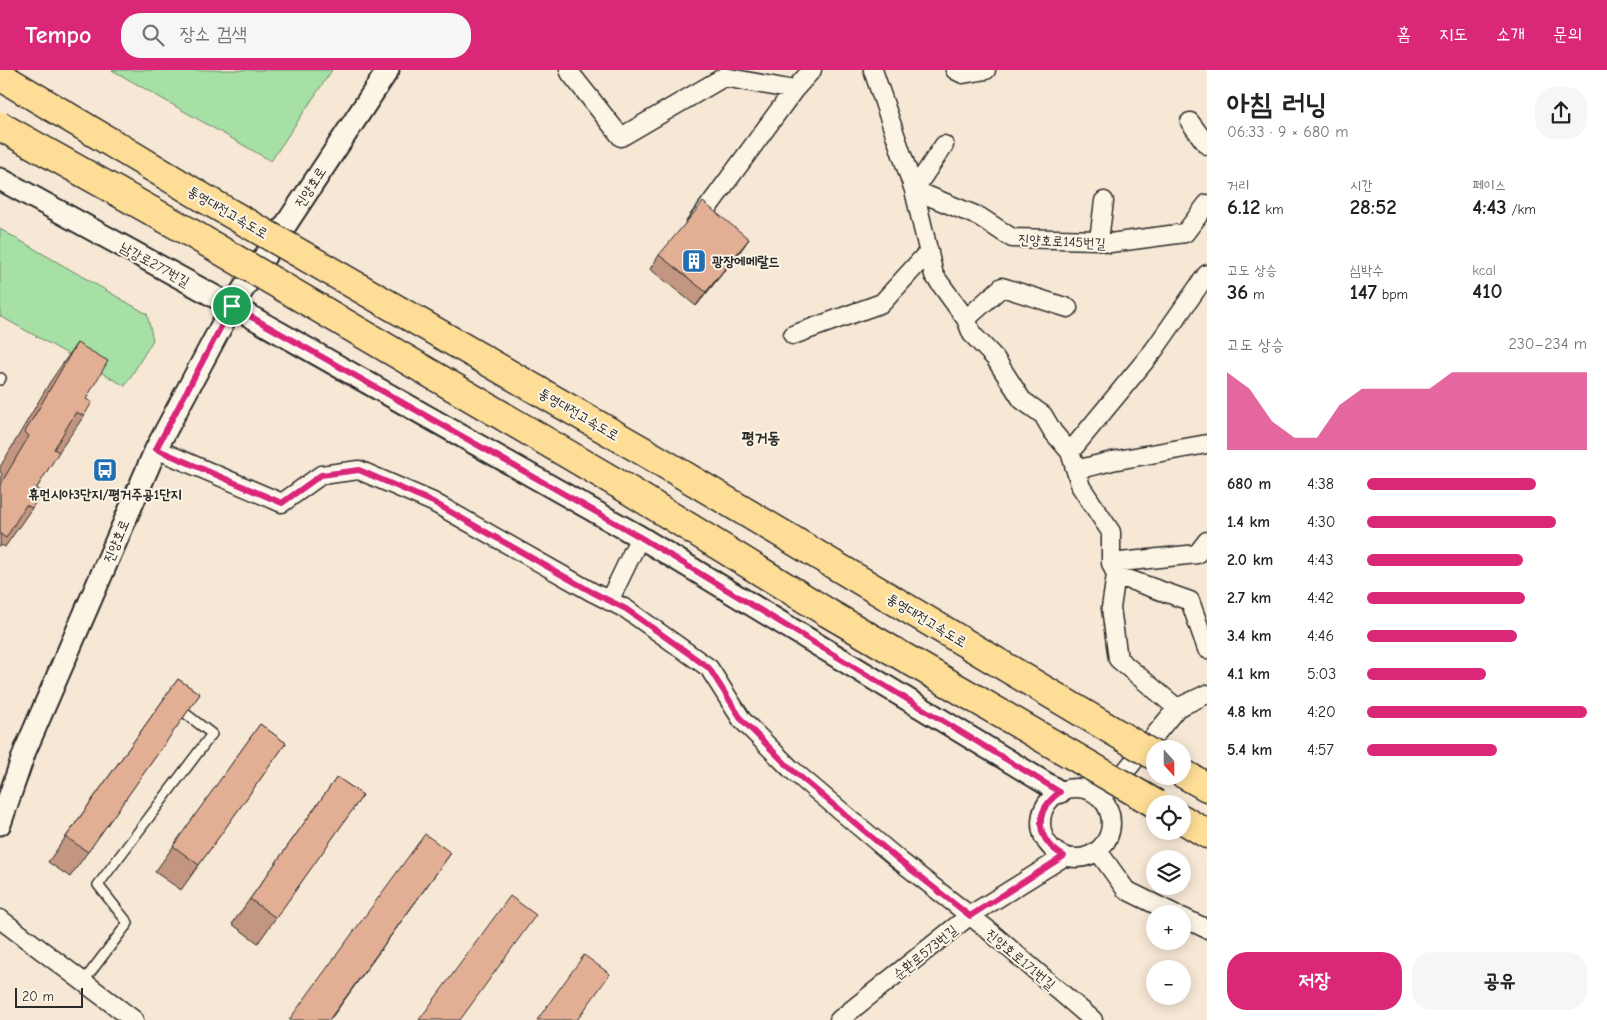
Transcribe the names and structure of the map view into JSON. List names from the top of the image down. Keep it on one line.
{"streets":{"highway":["통영대전고속도로"],"street":["진양호로","진양호로145번길","남강로277번길","순환로573번길","진양호로171번길"]},"crossings":[["진양호로","남강로277번길"],["진양호로","진양호로171번길"],["남강로277번길","순환로573번길"],["순환로573번길","진양호로171번길"]],"districts":["평거동"],"places":{"building":["광장에메랄드"],"bus stop":["휴먼시아3단지/평거주공1단지"]},"scale_bar":"20 m","north":"bottom","page":{"header":"Tempo","search":"장소 검색","nav":["홈","지도","소개","문의"],"heading":["아침 러닝","06:33 · 9 × 680 m"],"stats":[["거리","6.12 km"],["시간","28:52"],["페이스","4:43 /km"],["고도 상승","36 m"],["심박수","147 bpm"],["kcal","410"]],"chart":["고도 상승","230–234 m"],"list":[{"name":"680 m","note":"4:38"},{"name":"1.4 km","note":"4:30"},{"name":"2.0 km","note":"4:43"},{"name":"2.7 km","note":"4:42"},{"name":"3.4 km","note":"4:46"},{"name":"4.1 km","note":"5:03"},{"name":"4.8 km","note":"4:20"},{"name":"5.4 km","note":"4:57"}],"map_buttons":["+","−"],"buttons":["저장","공유"],"scale":"20 m"}}
